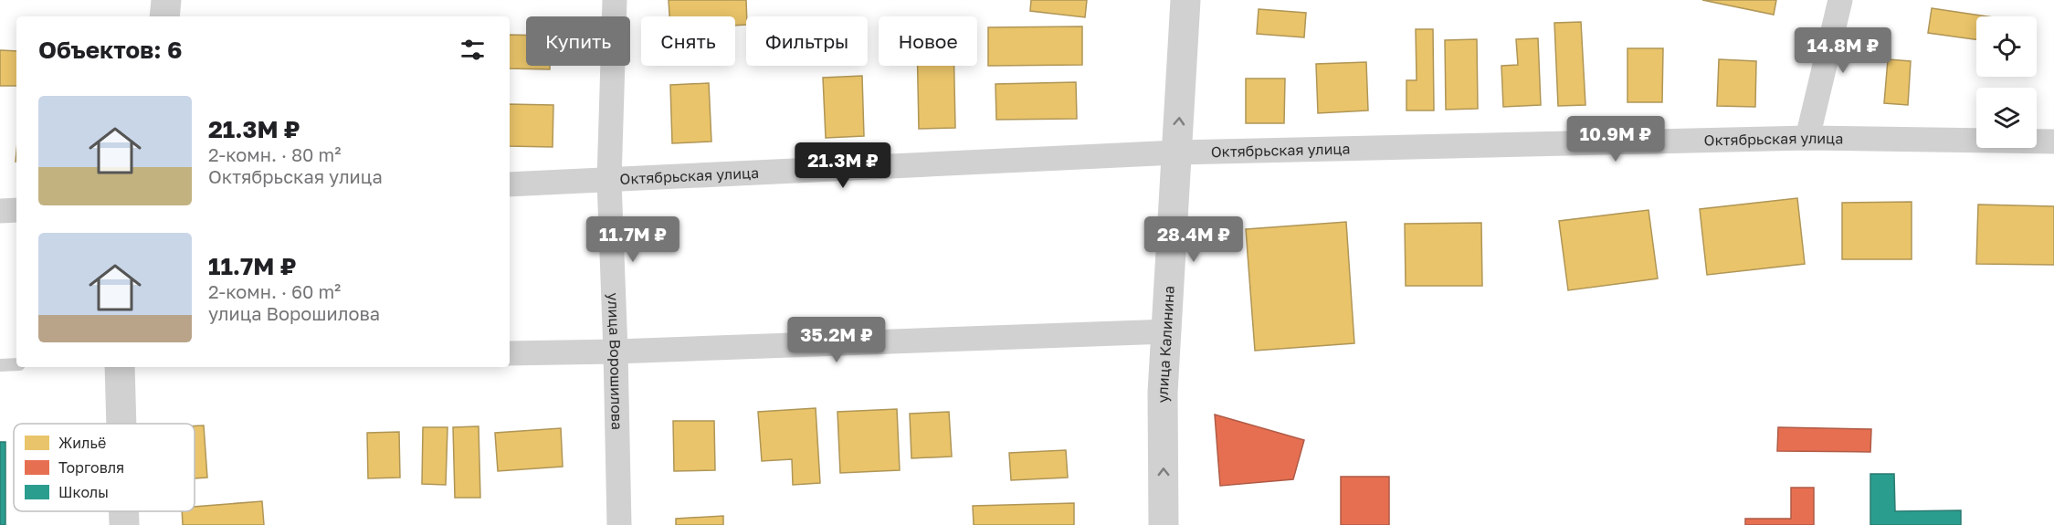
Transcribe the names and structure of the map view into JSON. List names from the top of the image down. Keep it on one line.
{"streets":{"street":["Октябрьская улица","улица Калинина","улица Ворошилова"]},"crossings":[["Октябрьская улица","улица Калинина"],["Октябрьская улица","улица Ворошилова"]],"one_way":["улица Калинина"],"legend":["Жильё","Торговля","Школы"],"page":{"chip":["Купить","Снять","Фильтры","Новое"],"heading":"Объектов: 6","price":["14.8M ₽","10.9M ₽","21.3M ₽","11.7M ₽","28.4M ₽","35.2M ₽"],"list":[{"name":"21.3M ₽","note":"2-комн. · 80 m² · Октябрьская улица"},{"name":"11.7M ₽","note":"2-комн. · 60 m² · улица Ворошилова"}]}}
